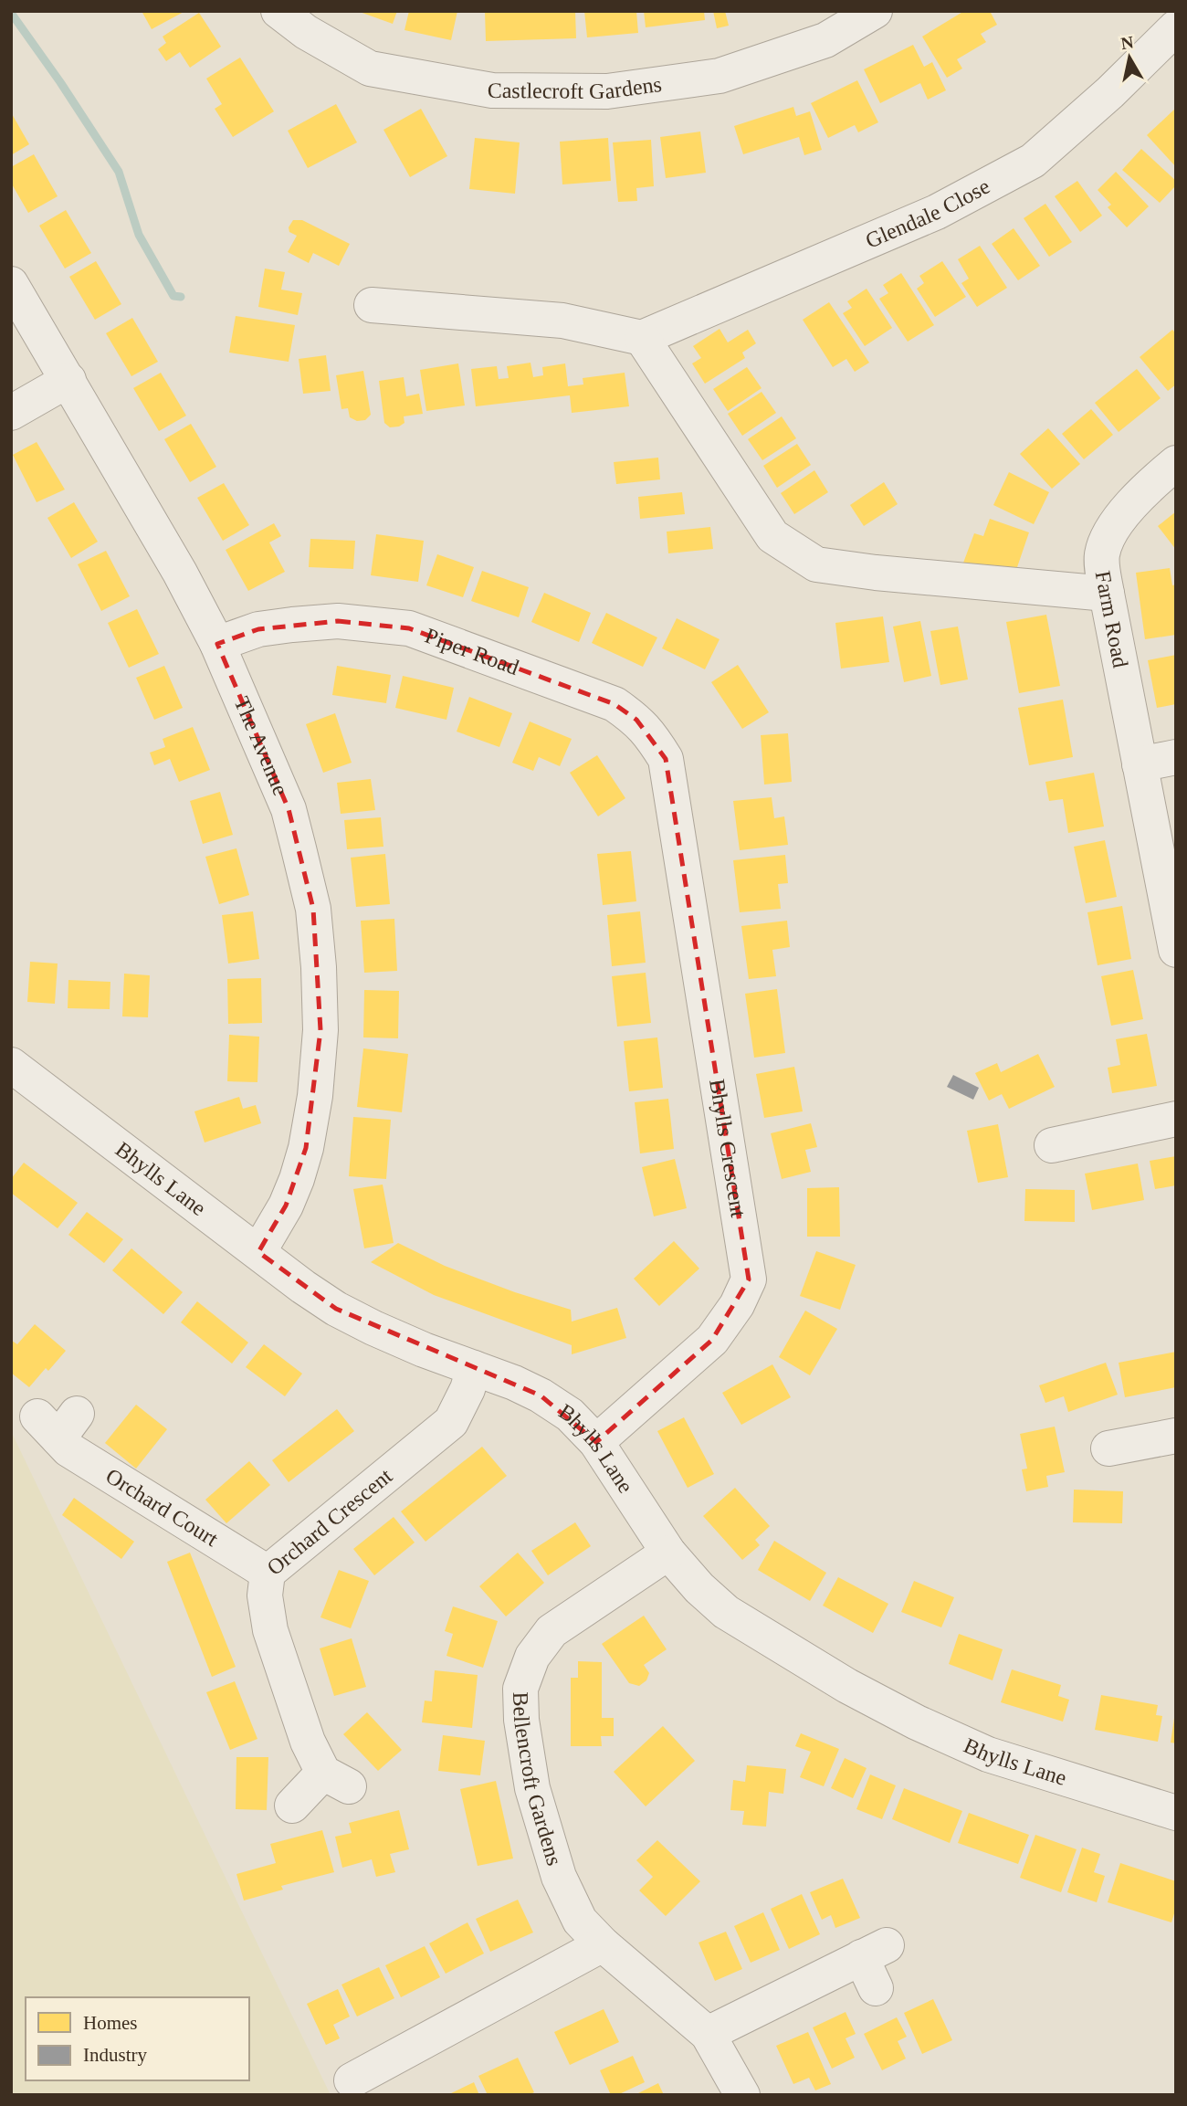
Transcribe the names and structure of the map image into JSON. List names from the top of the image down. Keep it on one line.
{"streets":{"street":["Castlecroft Gardens","Glendale Close","Farm Road","Piper Road","The Avenue","Bhylls Crescent","Bhylls Lane","Orchard Court","Orchard Crescent","Bellencroft Gardens"]},"crossings":[["Piper Road","The Avenue"],["Piper Road","Bhylls Crescent"],["The Avenue","Bhylls Lane"],["Bhylls Crescent","Bhylls Lane"],["Bhylls Lane","Orchard Crescent"],["Bhylls Lane","Bellencroft Gardens"],["Orchard Court","Orchard Crescent"]],"legend":["Homes","Industry"],"north":"top"}
